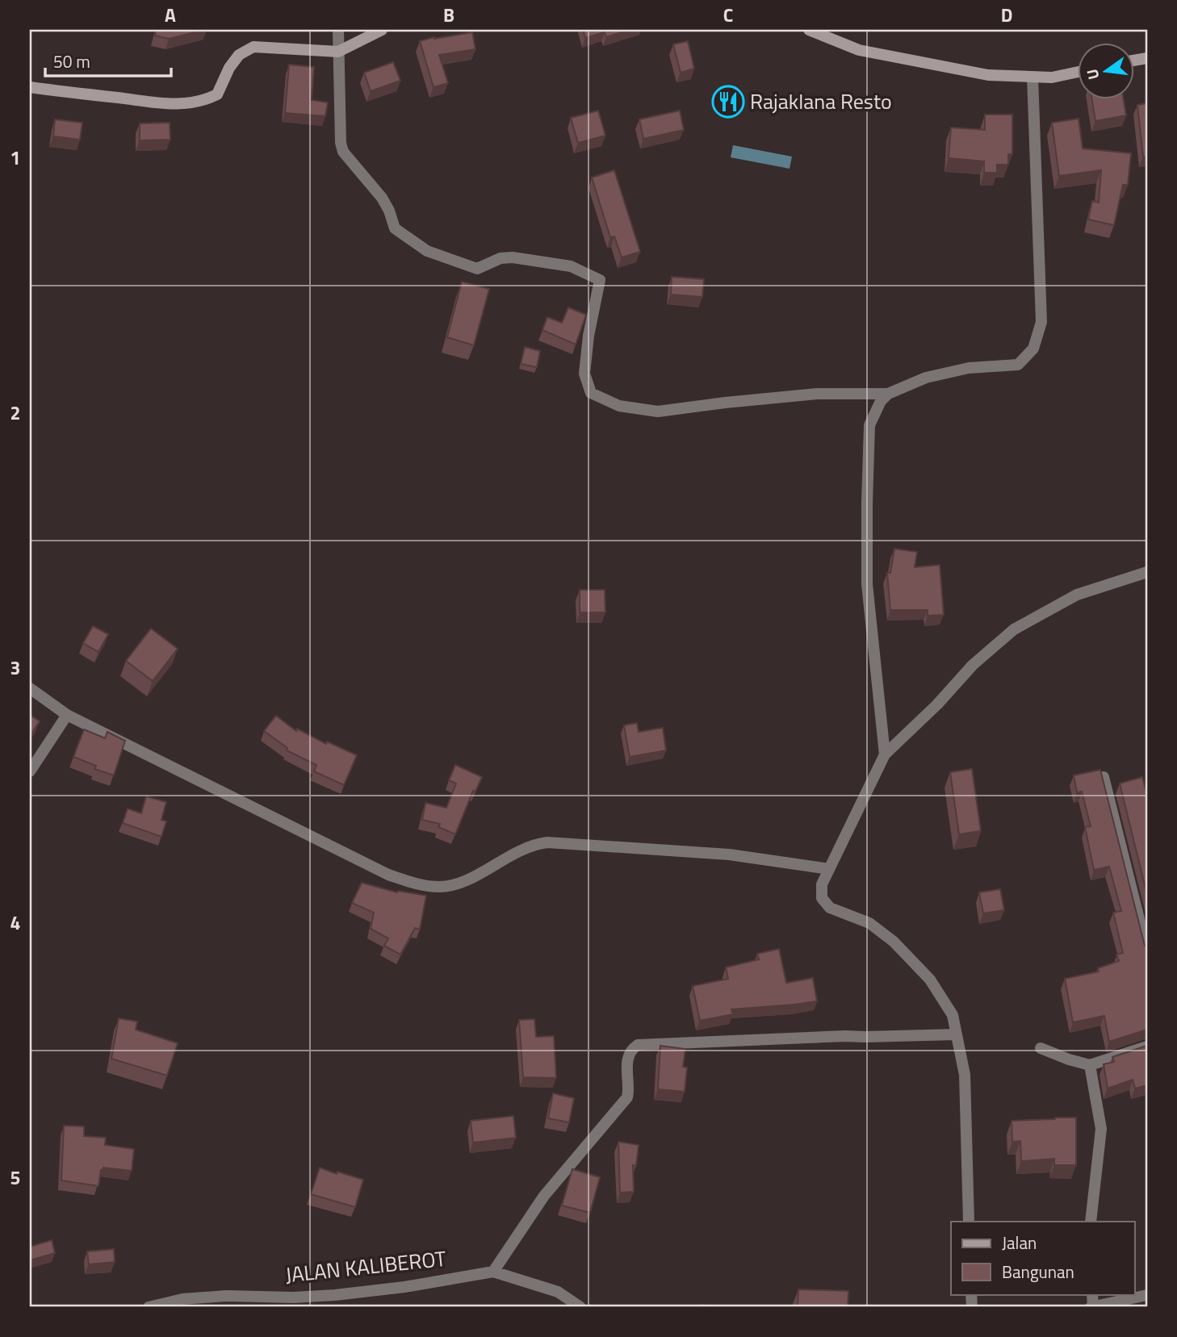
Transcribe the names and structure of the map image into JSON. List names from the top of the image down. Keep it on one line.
{"streets":{"street":["JALAN KALIBEROT"]},"places":{"restaurant":["Rajaklana Resto"]},"legend":["Jalan","Bangunan"],"scale_bar":"50 m","north":"left","grid":{"columns":["A","B","C","D"],"rows":["1","2","3","4","5"]}}
